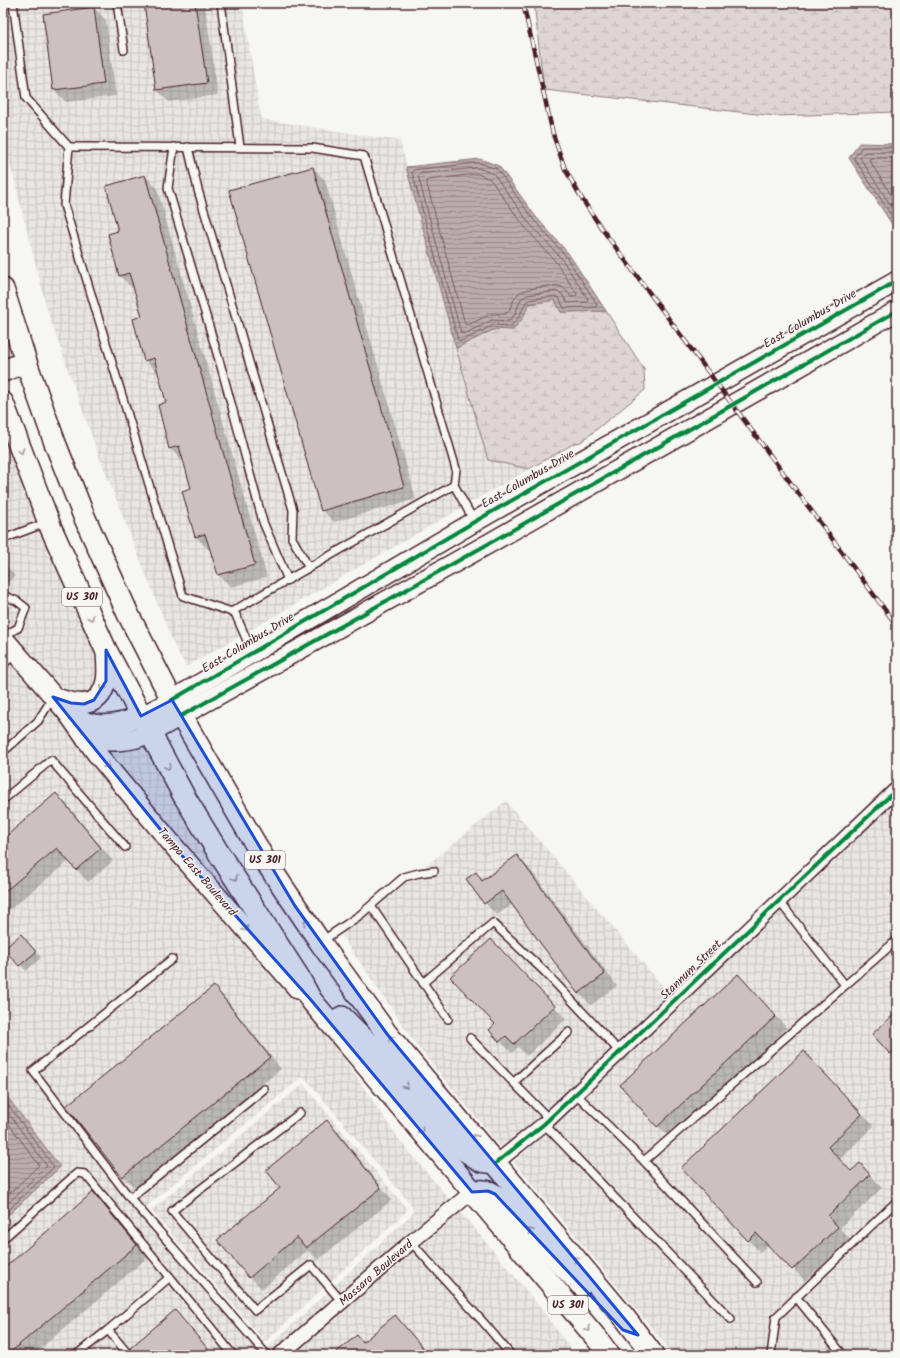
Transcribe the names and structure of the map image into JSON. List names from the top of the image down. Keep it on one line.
{"streets":{"main road":["US 301"],"street":["East Columbus Drive","Tampa East Boulevard","Stannum Street","Massaro Boulevard"]},"crossings":[["East Columbus Drive","US 301"],["US 301","Tampa East Boulevard"],["US 301","Stannum Street"],["US 301","Massaro Boulevard"]],"one_way":["Tampa East Boulevard"]}
